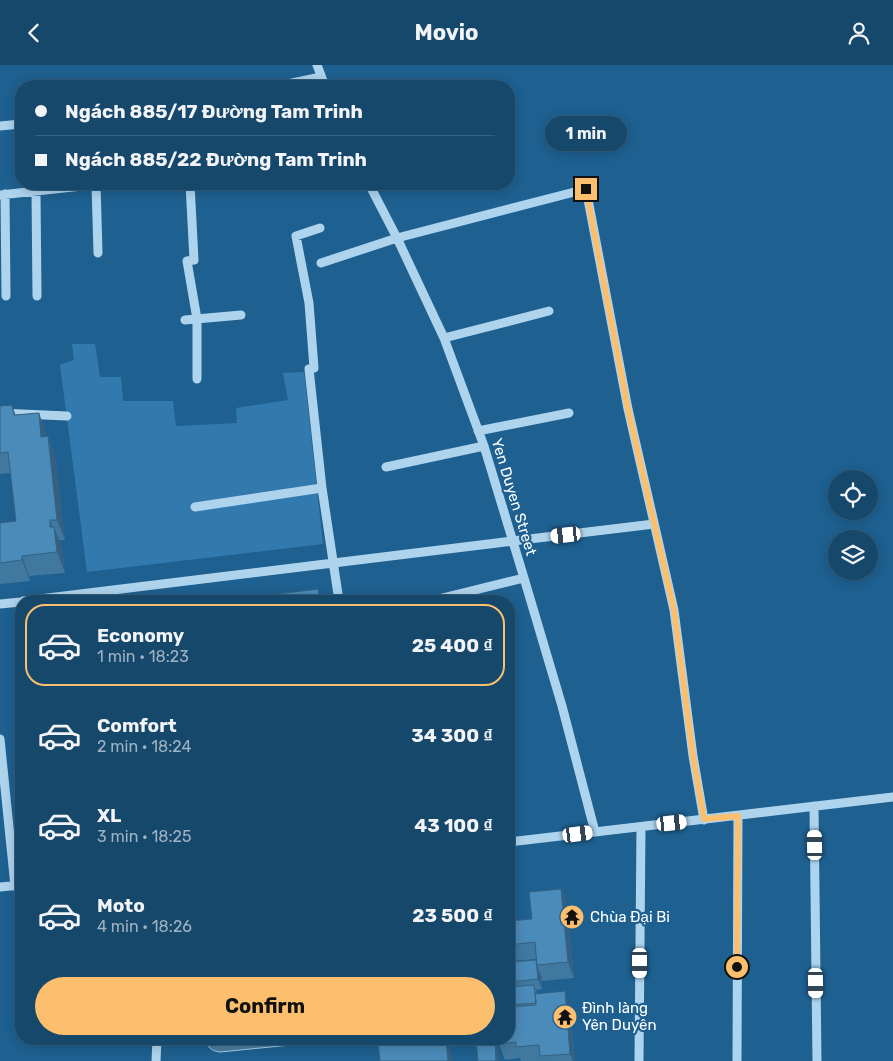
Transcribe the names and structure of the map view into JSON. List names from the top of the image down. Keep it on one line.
{"streets":{"street":["Yen Duyen Street"]},"places":{"temple":["Chùa Đại Bi","Đình làng Yên Duyên"]},"page":{"header":"Movio","banner":["Ngách 885/17 Đường Tam Trinh","Ngách 885/22 Đường Tam Trinh"],"bubble":"1 min","list":[{"name":"Economy","note":"1 min · 18:23","value":"25 400 ₫"},{"name":"Comfort","note":"2 min · 18:24","value":"34 300 ₫"},{"name":"XL","note":"3 min · 18:25","value":"43 100 ₫"},{"name":"Moto","note":"4 min · 18:26","value":"23 500 ₫"}],"buttons":"Confirm"}}
